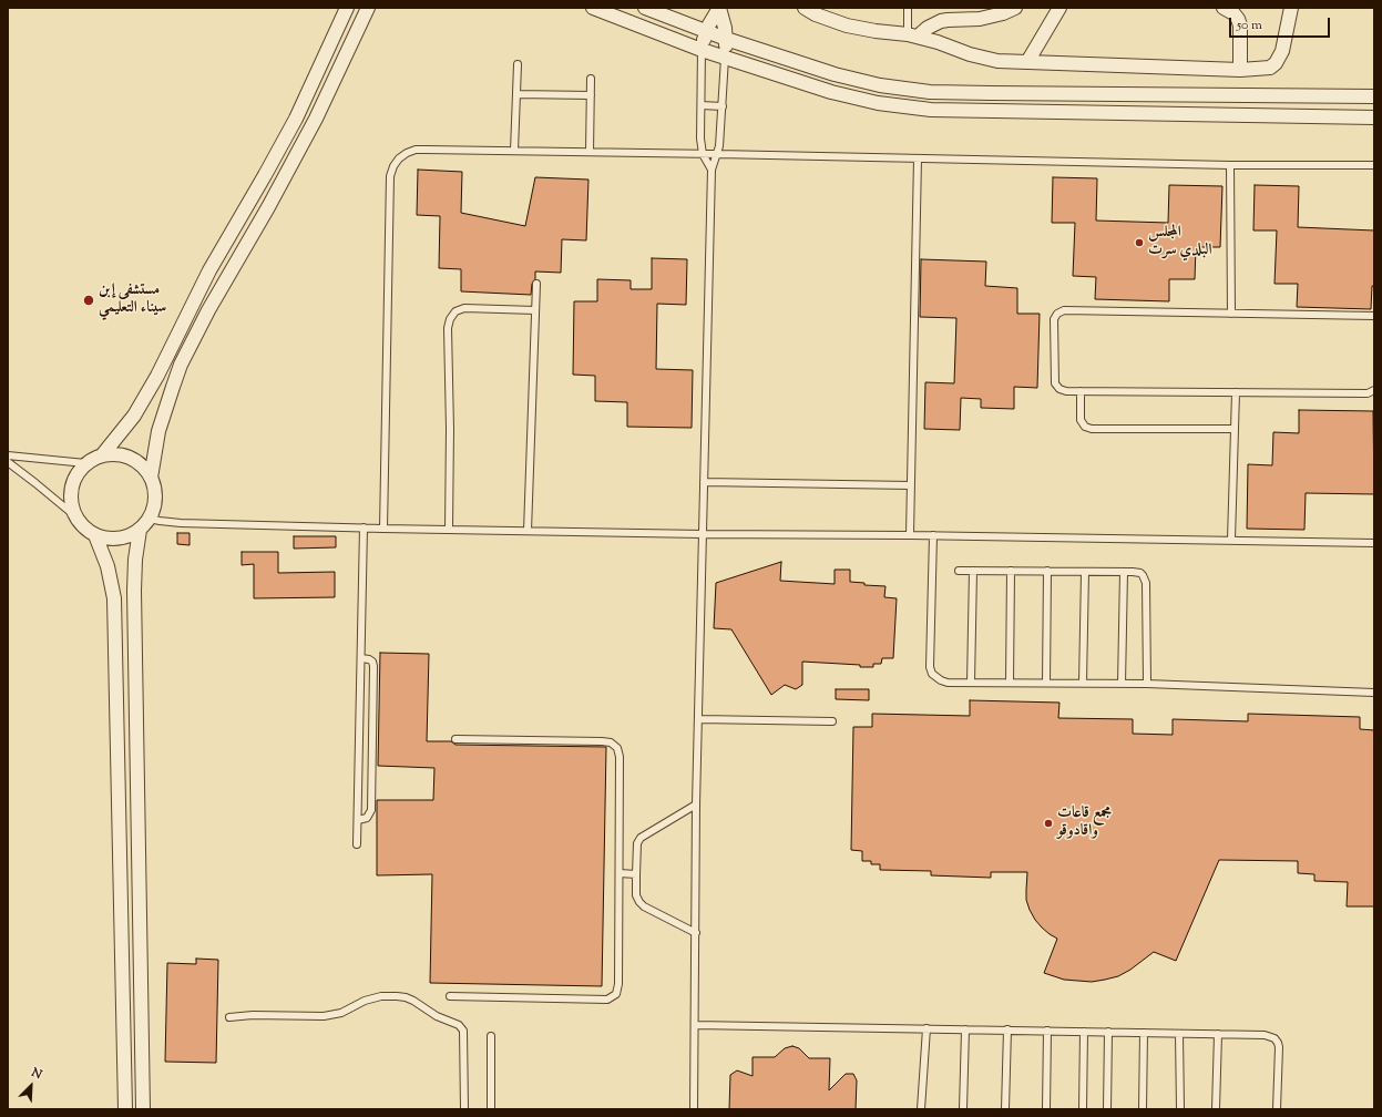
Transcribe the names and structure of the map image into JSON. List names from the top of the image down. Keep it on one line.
{"places":["المجلس البلدي سرت","مستشفى إبن سيناء التعليمي","مجمع قاعات واقادوقو"],"scale_bar":"50 m","north":"top right"}
